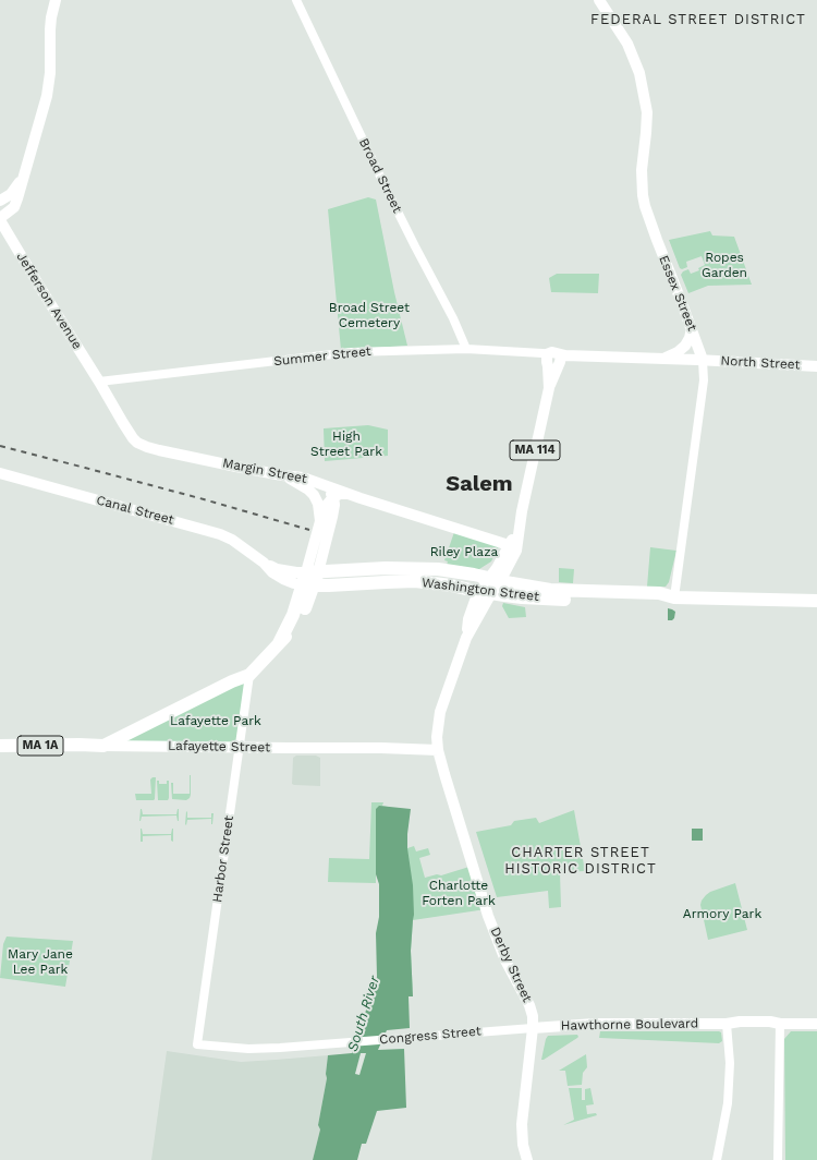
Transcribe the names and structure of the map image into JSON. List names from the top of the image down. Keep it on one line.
{"streets":{"highway":["Washington Street","MA 1A","Lafayette Street"],"main road":["Essex Street","Jefferson Avenue","Summer Street","North Street","MA 114","Margin Street","Canal Street","Derby Street","Hawthorne Boulevard"],"street":["Broad Street","Harbor Street","Congress Street"]},"crossings":[["Broad Street","Summer Street"],["Essex Street","Summer Street"],["Essex Street","North Street"],["Essex Street","Washington Street"],["Jefferson Avenue","Summer Street"],["Jefferson Avenue","Margin Street"],["Summer Street","North Street"],["Summer Street","MA 114"],["Summer Street","Margin Street"],["MA 114","Margin Street"],["MA 114","Washington Street"],["MA 114","Derby Street"],["Canal Street","Washington Street"],["Washington Street","Derby Street"],["Lafayette Street","Harbor Street"],["Lafayette Street","Derby Street"],["Harbor Street","Congress Street"],["Derby Street","Hawthorne Boulevard"],["Derby Street","Congress Street"],["Hawthorne Boulevard","Congress Street"]],"districts":["FEDERAL STREET DISTRICT","Salem","CHARTER STREET HISTORIC DISTRICT"],"water":["South River"],"parks":["Ropes Garden","Broad Street Cemetery","High Street Park","Riley Plaza","Lafayette Park","Charlotte Forten Park","Armory Park","Mary Jane Lee Park"]}
